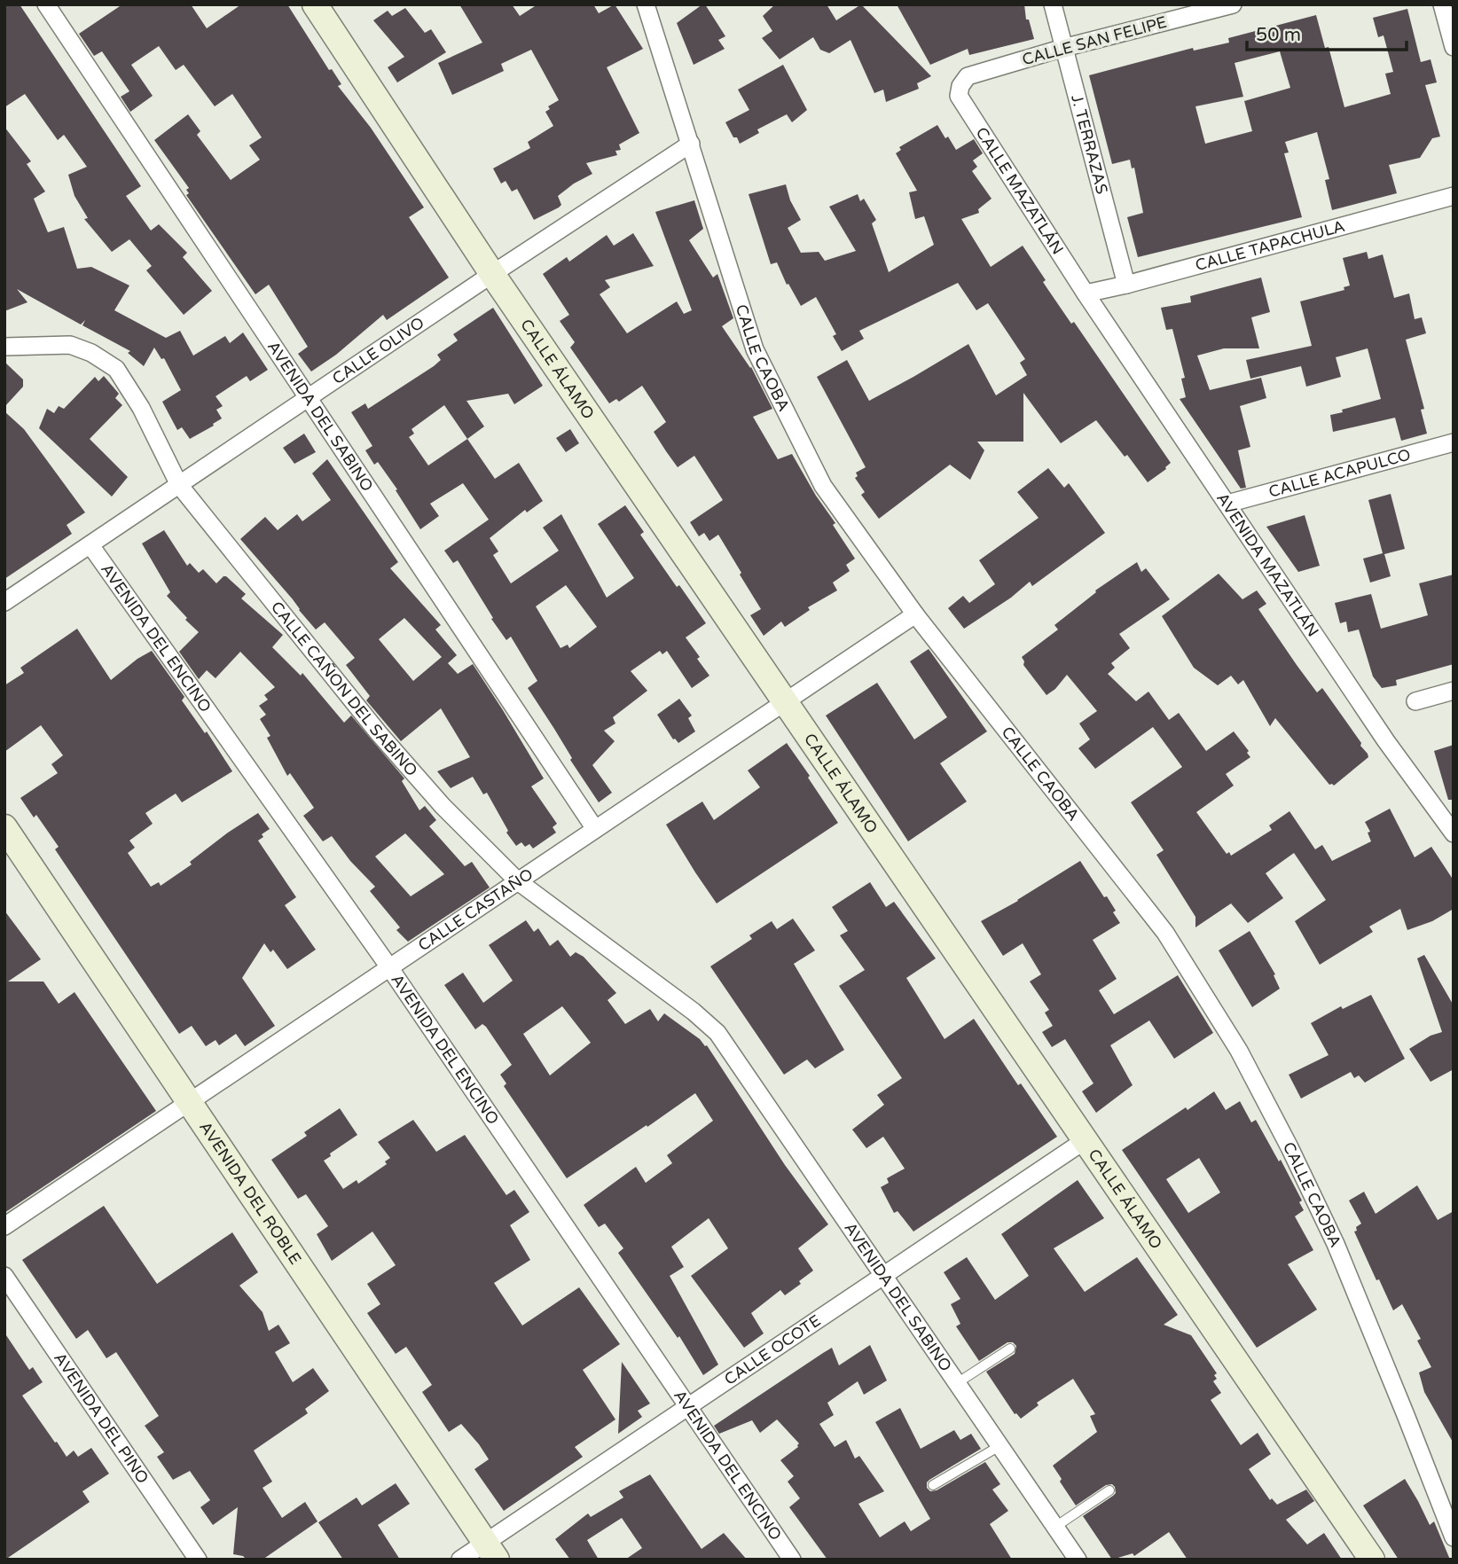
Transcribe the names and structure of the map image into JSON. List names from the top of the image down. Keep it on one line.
{"streets":{"main road":["CALLE ÁLAMO","AVENIDA DEL ROBLE"],"street":["CALLE SAN FELIPE","J. TERRAZAS","CALLE MAZATLÁN","CALLE TAPACHULA","CALLE OLIVO","CALLE CAOBA","AVENIDA DEL SABINO","CALLE ACAPULCO","AVENIDA MAZATLÁN","AVENIDA DEL ENCINO","CALLE CAÑON DEL SABINO","CALLE CASTAÑO","CALLE OCOTE","AVENIDA DEL PINO"]},"crossings":[["CALLE SAN FELIPE","J. TERRAZAS"],["CALLE SAN FELIPE","CALLE MAZATLÁN"],["J. TERRAZAS","CALLE TAPACHULA"],["CALLE MAZATLÁN","CALLE TAPACHULA"],["CALLE MAZATLÁN","AVENIDA MAZATLÁN"],["CALLE TAPACHULA","AVENIDA MAZATLÁN"],["CALLE OLIVO","CALLE CAOBA"],["CALLE OLIVO","CALLE ÁLAMO"],["CALLE OLIVO","AVENIDA DEL SABINO"],["CALLE OLIVO","AVENIDA DEL ENCINO"],["CALLE OLIVO","CALLE CAÑON DEL SABINO"],["CALLE CAOBA","CALLE CASTAÑO"],["CALLE ÁLAMO","CALLE CASTAÑO"],["CALLE ÁLAMO","CALLE OCOTE"],["AVENIDA DEL SABINO","CALLE CAÑON DEL SABINO"],["AVENIDA DEL SABINO","CALLE CASTAÑO"],["AVENIDA DEL SABINO","CALLE OCOTE"],["CALLE ACAPULCO","AVENIDA MAZATLÁN"],["AVENIDA DEL ENCINO","CALLE CASTAÑO"],["AVENIDA DEL ENCINO","CALLE OCOTE"],["CALLE CAÑON DEL SABINO","CALLE CASTAÑO"],["CALLE CASTAÑO","AVENIDA DEL ROBLE"],["AVENIDA DEL ROBLE","CALLE OCOTE"]],"scale_bar":"50 m"}
